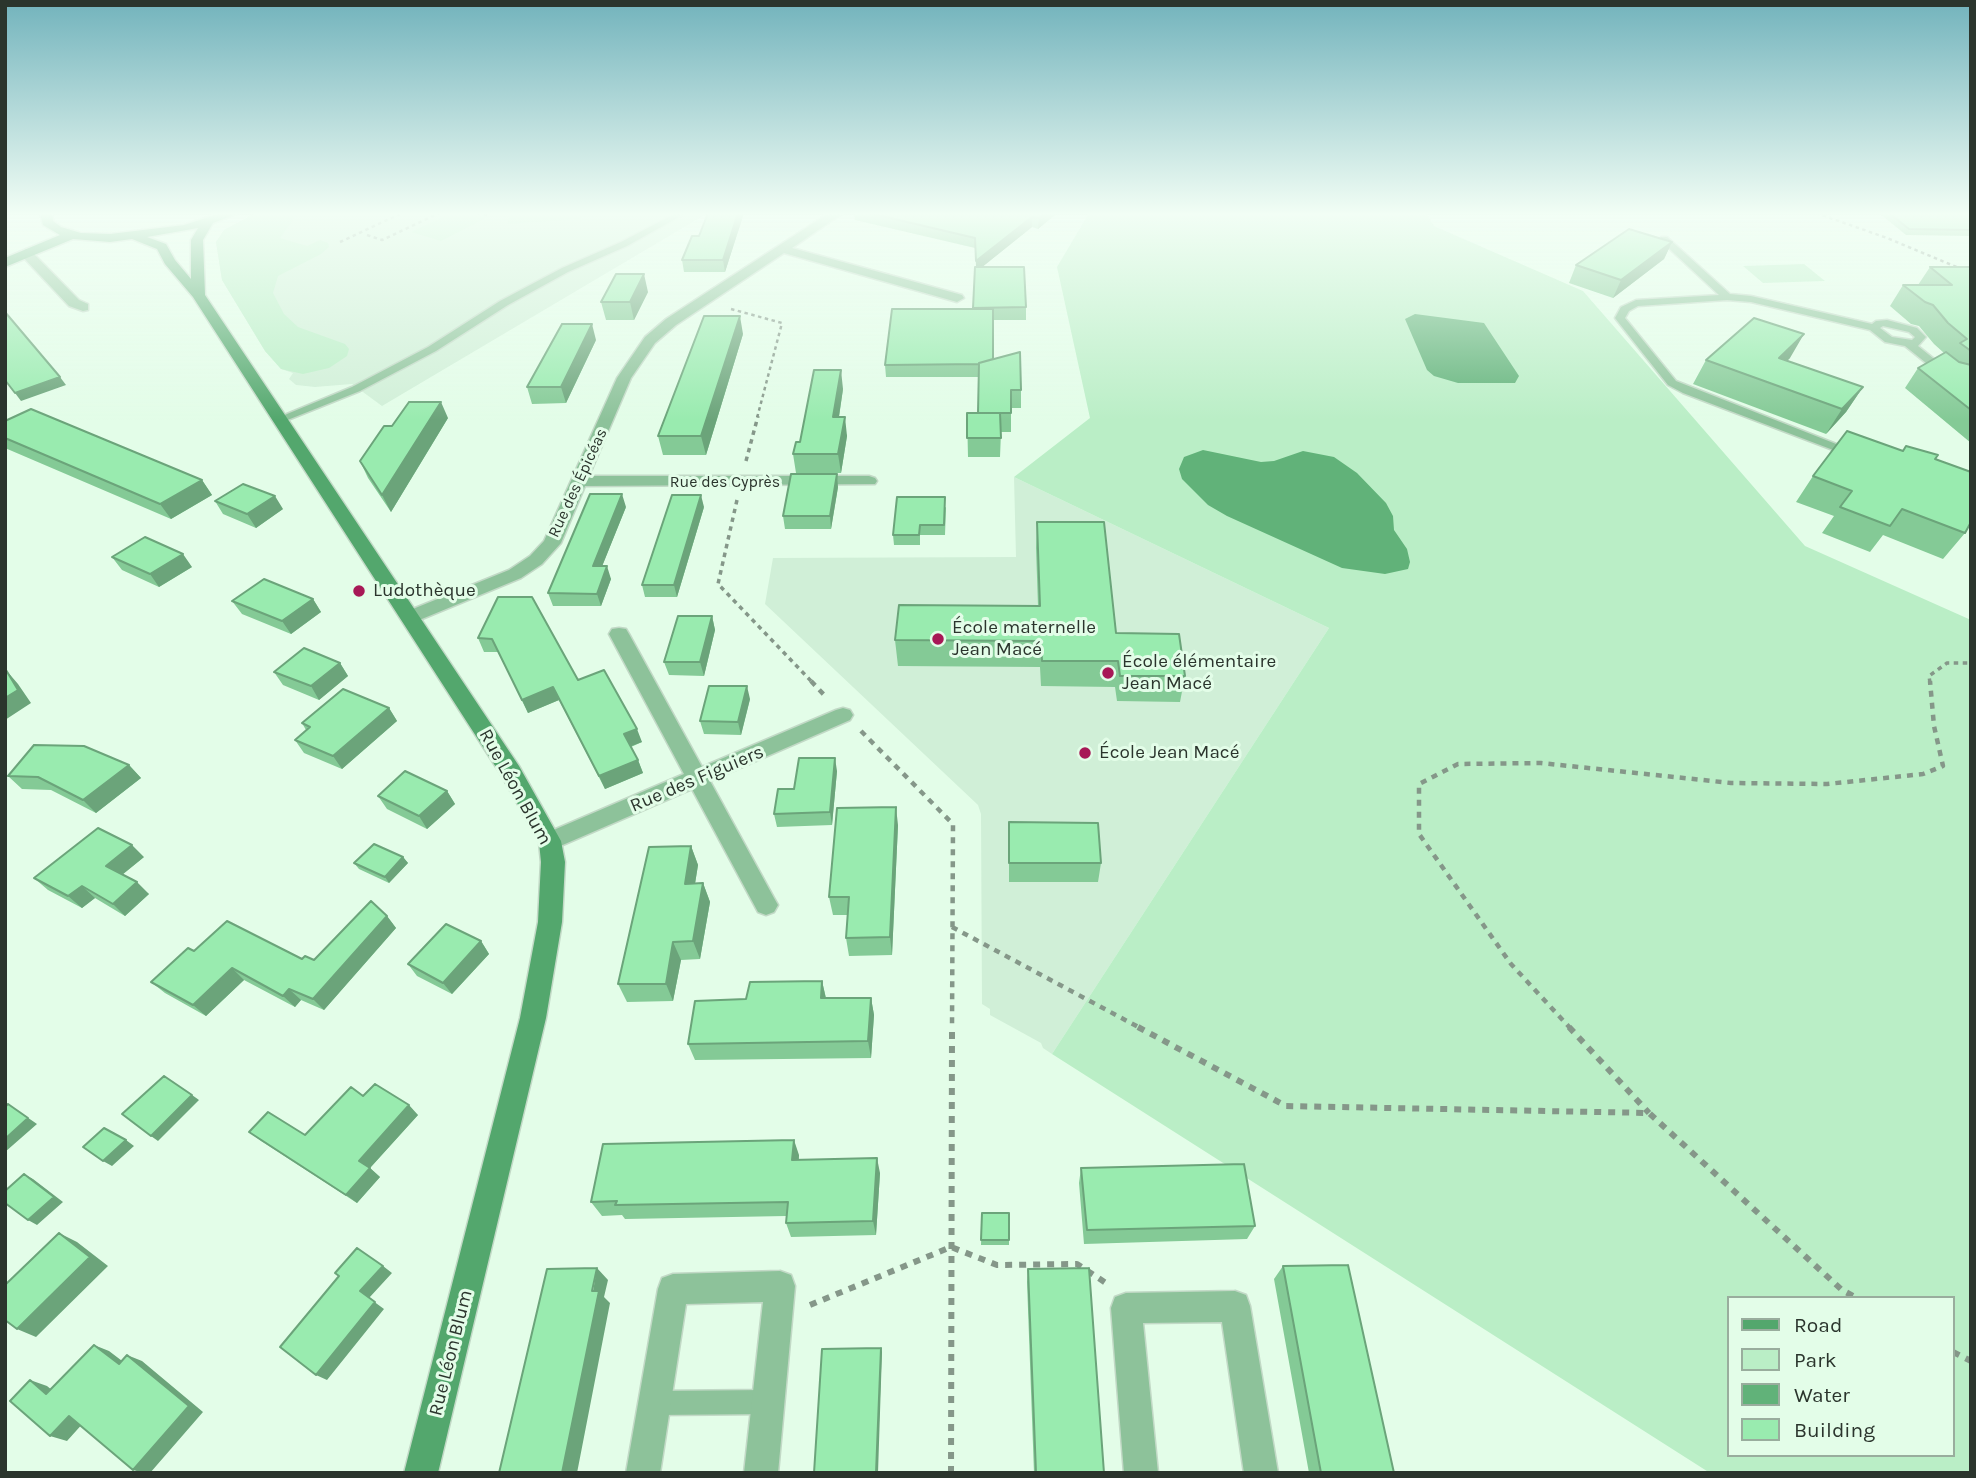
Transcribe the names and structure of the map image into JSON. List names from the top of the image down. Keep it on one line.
{"streets":{"main road":["Rue Léon Blum"],"street":["Rue des Cyprès","Rue des Épicéas","Rue des Figuiers"]},"crossings":[["Rue des Cyprès","Rue des Épicéas"],["Rue des Épicéas","Rue Léon Blum"],["Rue des Figuiers","Rue Léon Blum"]],"places":["Ludothèque","École maternelle Jean Macé","École élémentaire Jean Macé","École Jean Macé"],"legend":["Road","Park","Water","Building"]}
